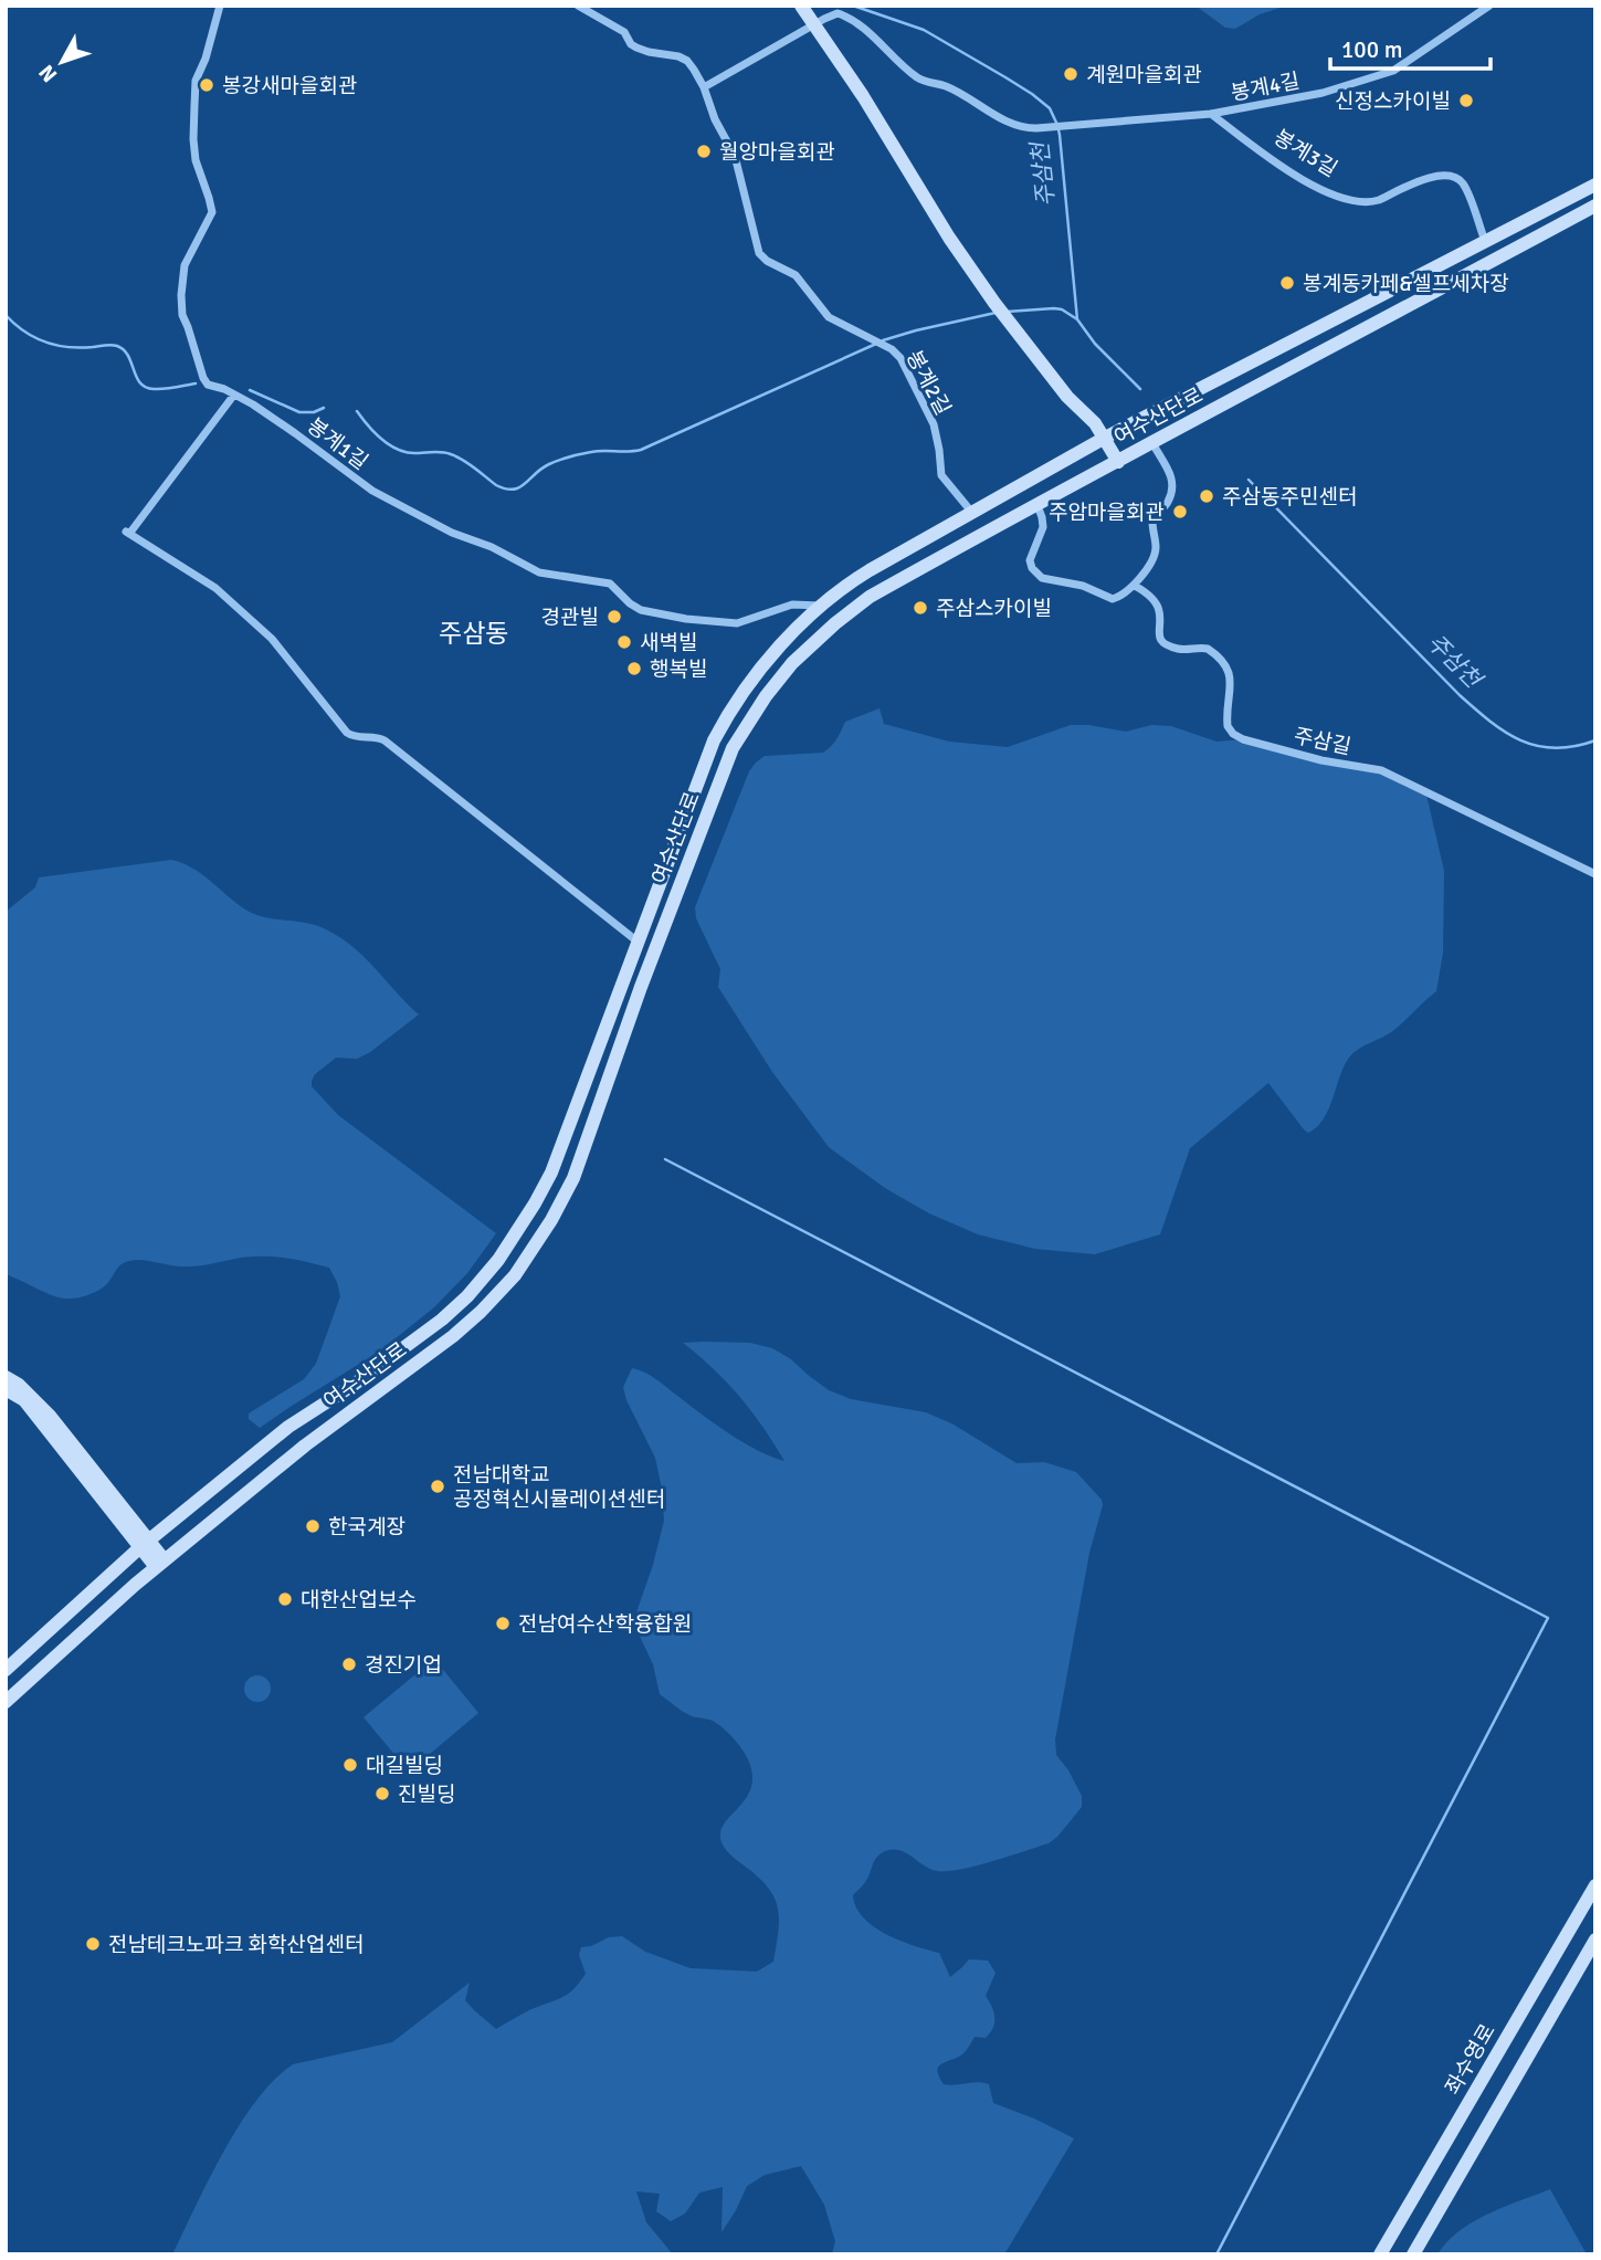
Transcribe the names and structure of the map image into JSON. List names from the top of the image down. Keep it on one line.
{"streets":{"street":["봉계4길","봉계3길","봉계2길","여수산단로","봉계1길","주삼길","좌수영로"]},"crossings":[["봉계4길","봉계3길"],["봉계3길","여수산단로"],["봉계2길","여수산단로"],["여수산단로","봉계1길"]],"districts":["주삼동"],"water":["주삼천"],"places":["계원마을회관","봉강새마을회관","신정스카이빌","월앙마을회관","봉계동카페&셀프세차장","주삼동주민센터","주암마을회관","주삼스카이빌","경관빌","새벽빌","행복빌","전남대학교 공정혁신시뮬레이션센터","한국계장","대한산업보수","전남여수산학융합원","경진기업","대길빌딩","진빌딩","전남테크노파크 화학산업센터"],"scale_bar":"100 m","north":"bottom left"}
